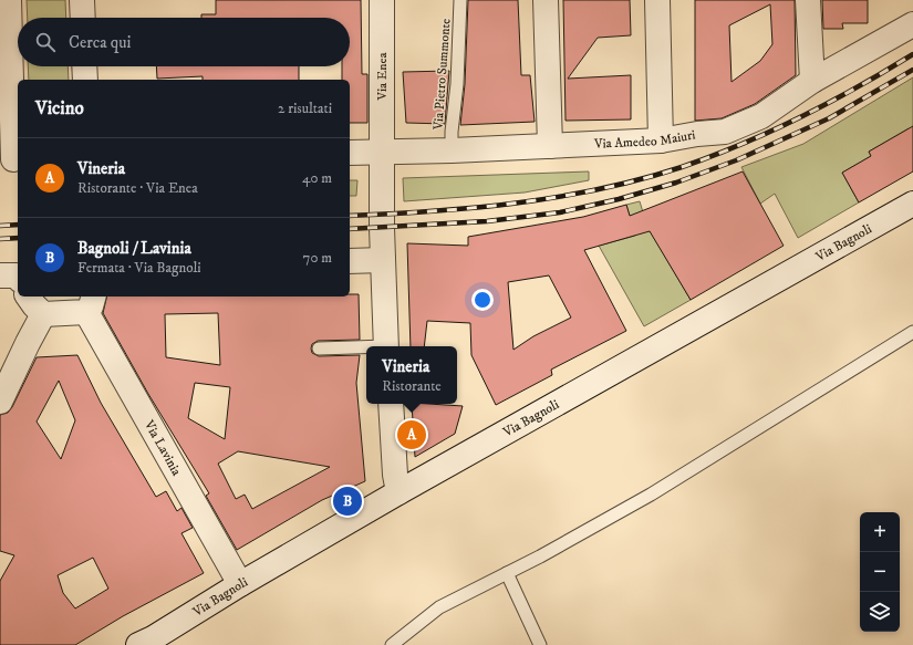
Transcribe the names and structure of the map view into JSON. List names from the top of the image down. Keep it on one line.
{"streets":{"street":["Via Enea","Via Amedeo Maiuri","Via Bagnoli","Via Lavinia"],"lane":["Via Pietro Summonte"]},"crossings":[["Via Pietro Summonte","Via Amedeo Maiuri"],["Via Enea","Via Amedeo Maiuri"],["Via Bagnoli","Via Lavinia"]],"page":{"search":"Cerca qui","heading":["Vicino","2 risultati"],"list":[{"mark":"A","name":"Vineria","note":"Ristorante · Via Enea","value":"40 m"},{"mark":"B","name":"Bagnoli / Lavinia","note":"Fermata · Via Bagnoli","value":"70 m"}],"popup":["Vineria","Ristorante"],"pins":["A","B"],"map_buttons":["+","−"]}}
